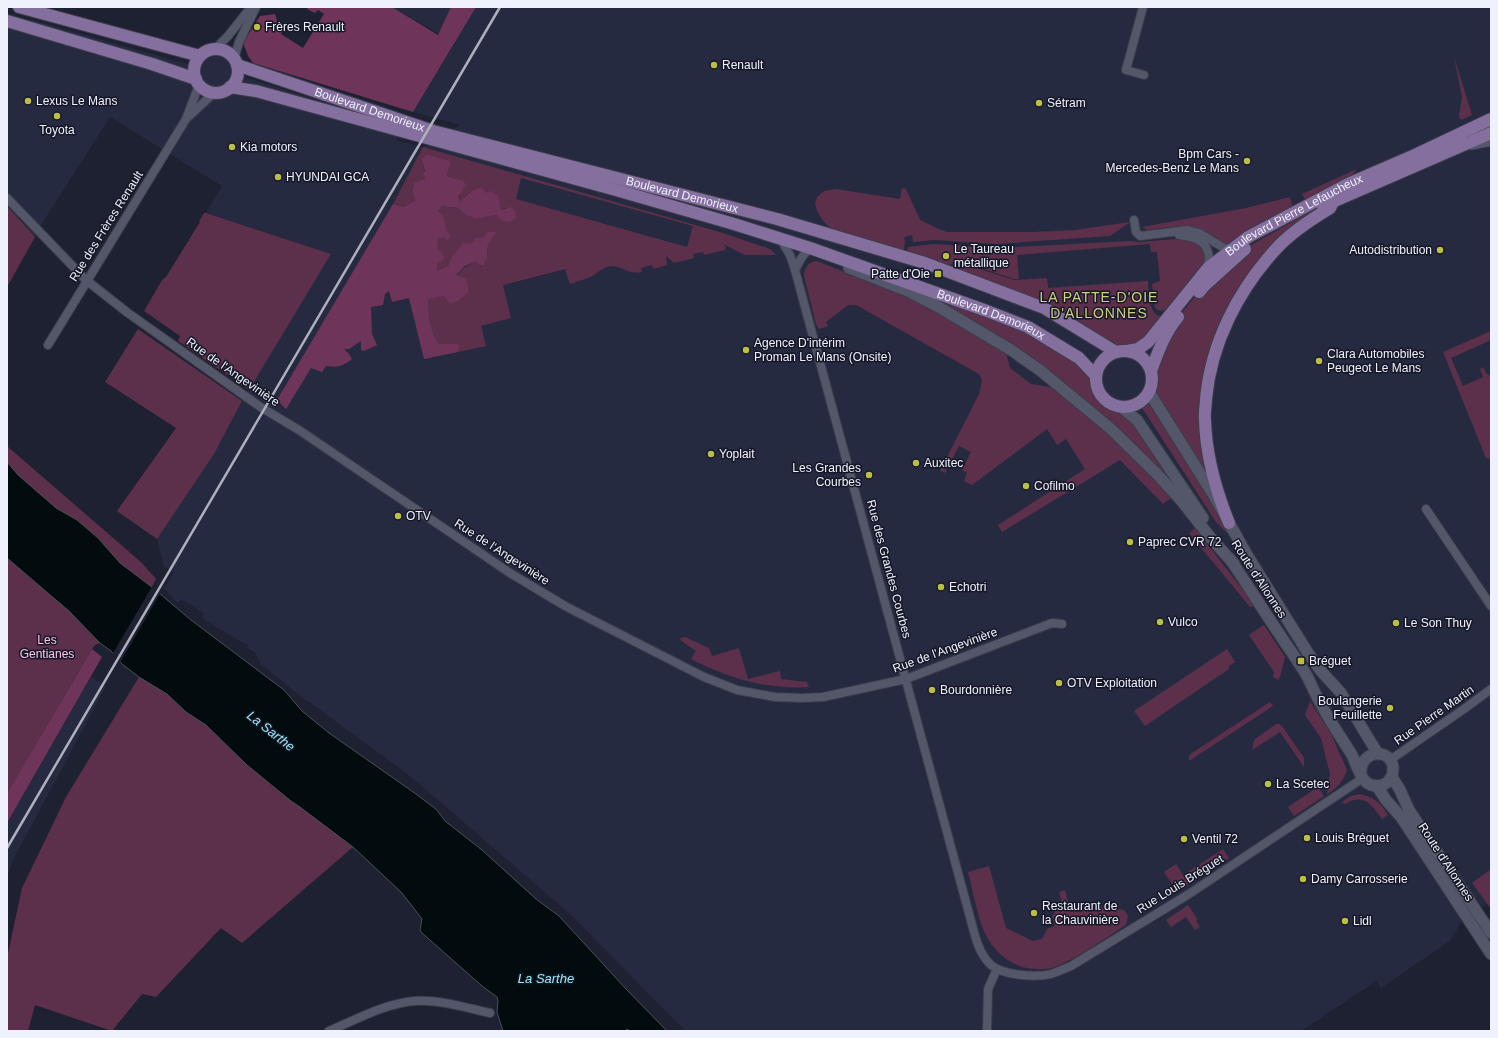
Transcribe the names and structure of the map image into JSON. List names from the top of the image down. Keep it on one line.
{"streets":{"main road":["Boulevard Demorieux","Boulevard Pierre Lefaucheux","Route d'Allonnes"],"street":["Rue des Frères Renault","Rue de l'Angevinière","Rue des Grandes Courbes","Rue Pierre Martin","Rue Louis Bréguet"]},"crossings":[["Boulevard Demorieux","Boulevard Pierre Lefaucheux"],["Boulevard Demorieux","Rue des Frères Renault"],["Boulevard Demorieux","Route d'Allonnes"],["Boulevard Pierre Lefaucheux","Route d'Allonnes"],["Rue des Frères Renault","Rue de l'Angevinière"],["Rue de l'Angevinière","Rue des Grandes Courbes"],["Rue des Grandes Courbes","Rue Louis Bréguet"],["Route d'Allonnes","Rue Pierre Martin"],["Route d'Allonnes","Rue Louis Bréguet"],["Rue Pierre Martin","Rue Louis Bréguet"]],"districts":["LA PATTE-D'OIE D'ALLONNES"],"water":["La Sarthe"],"parks":["Les Gentianes"],"places":{"other":["Frères Renault","Renault","Lexus Le Mans","Sétram","Toyota","Kia motors","Bpm Cars - Mercedes-Benz Le Mans","HYUNDAI GCA","Autodistribution","Le Taureau métallique","Agence D'intérim Proman Le Mans (Onsite)","Clara Automobiles Peugeot Le Mans","Yoplait","Auxitec","Les Grandes Courbes","Cofilmo","OTV","Paprec CVR 72","Echotri","Vulco","Le Son Thuy","OTV Exploitation","Bourdonnière","Boulangerie Feuillette","La Scetec","Louis Bréguet","Ventil 72","Damy Carrosserie","Restaurant de la Chauvinière","Lidl"],"transit":["Patte d'Oie","Bréguet"]}}
